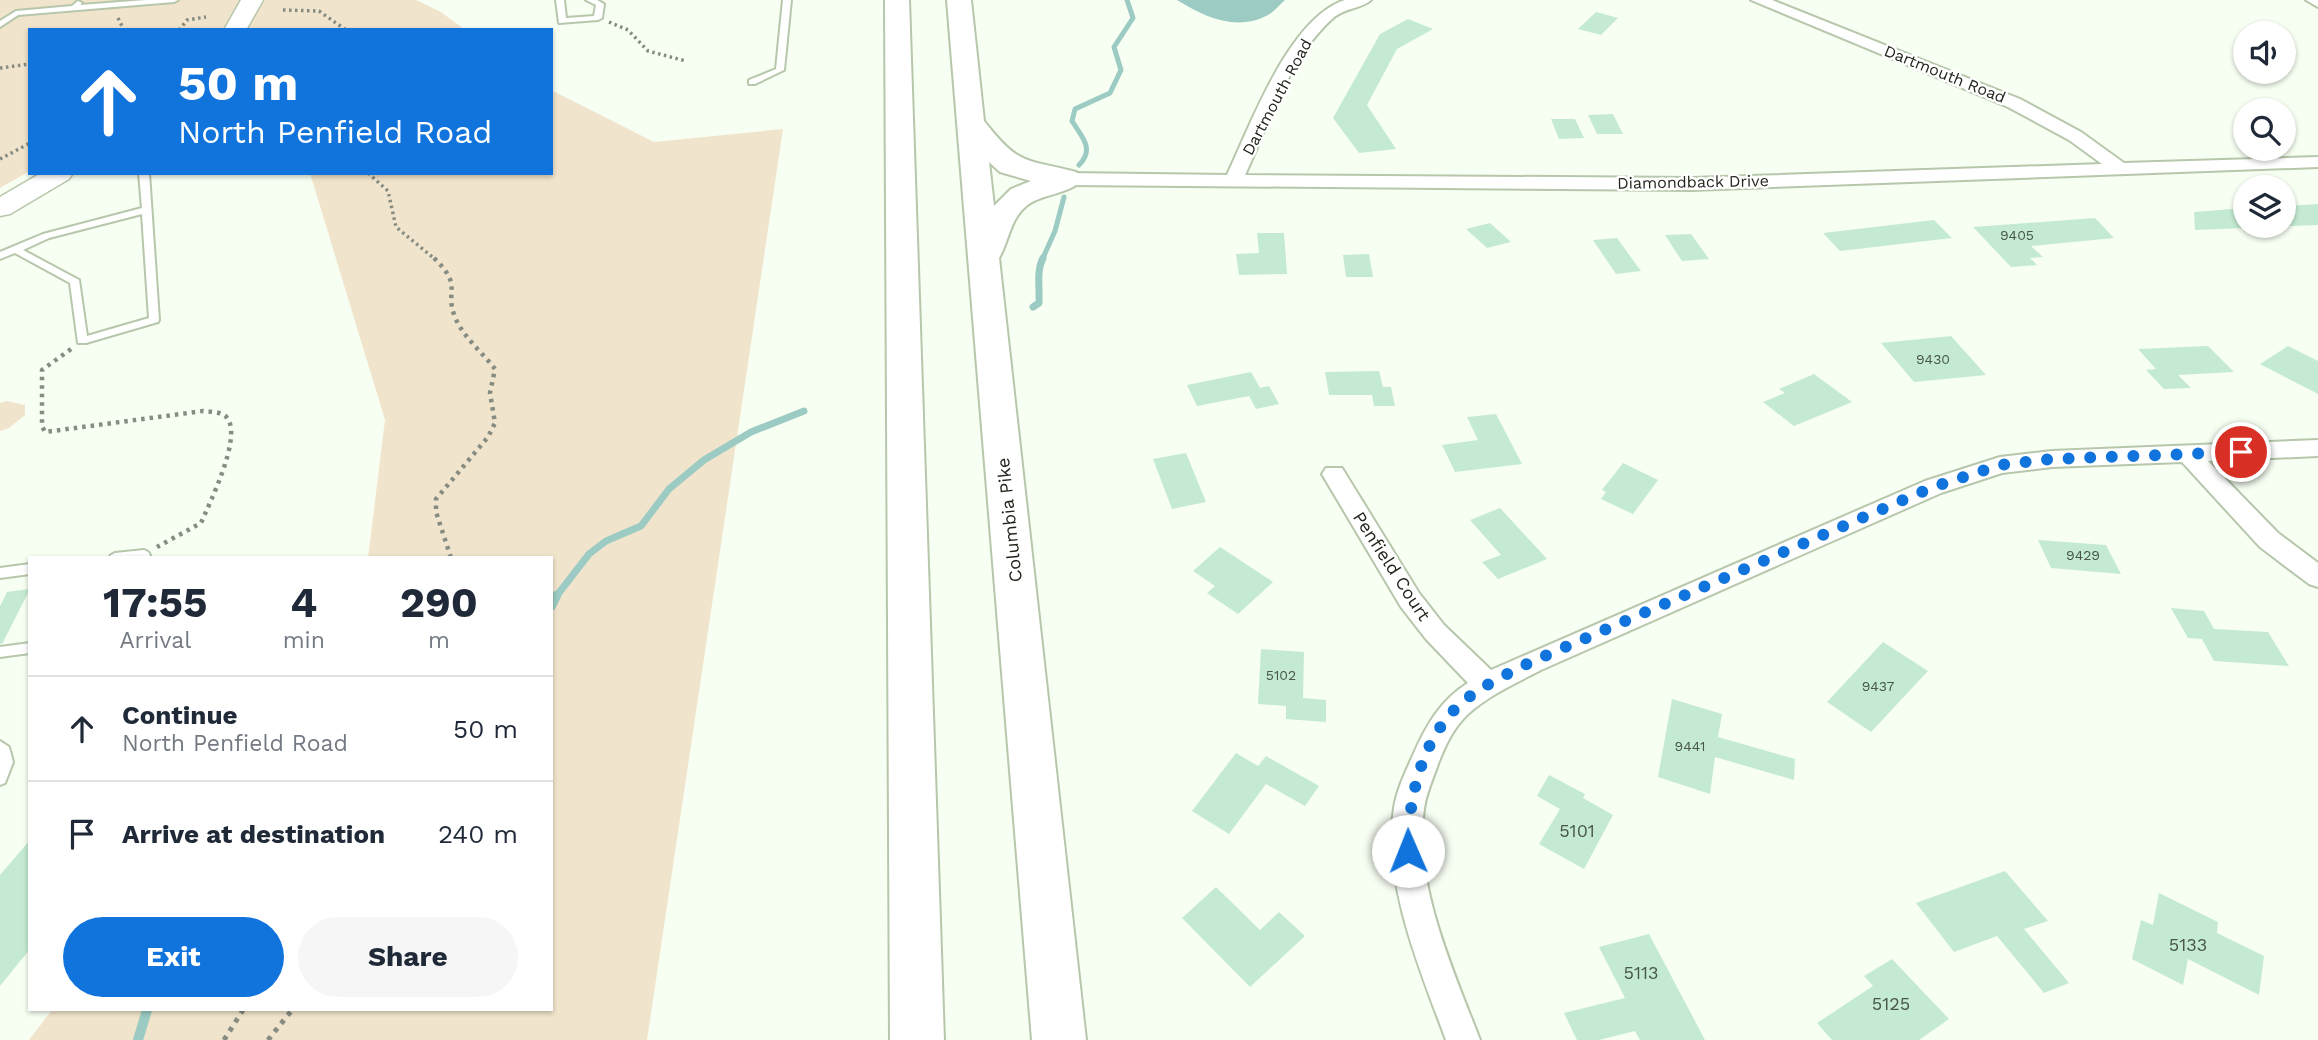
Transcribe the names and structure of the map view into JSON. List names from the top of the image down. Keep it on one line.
{"streets":{"highway":["Columbia Pike"],"street":["Dartmouth Road","Diamondback Drive","Penfield Court"]},"crossings":[["Dartmouth Road","Diamondback Drive"]],"house_numbers":["9405","9430","9429","5102","9437","9441","5101","5133","5113","5125"],"page":{"turn":["50 m","North Penfield Road"],"eta":["17:55","Arrival","4","min","290","m"],"list":[{"name":"Continue","note":"North Penfield Road","value":"50 m"},{"name":"Arrive at destination","value":"240 m"}],"buttons":["Exit","Share"]}}
